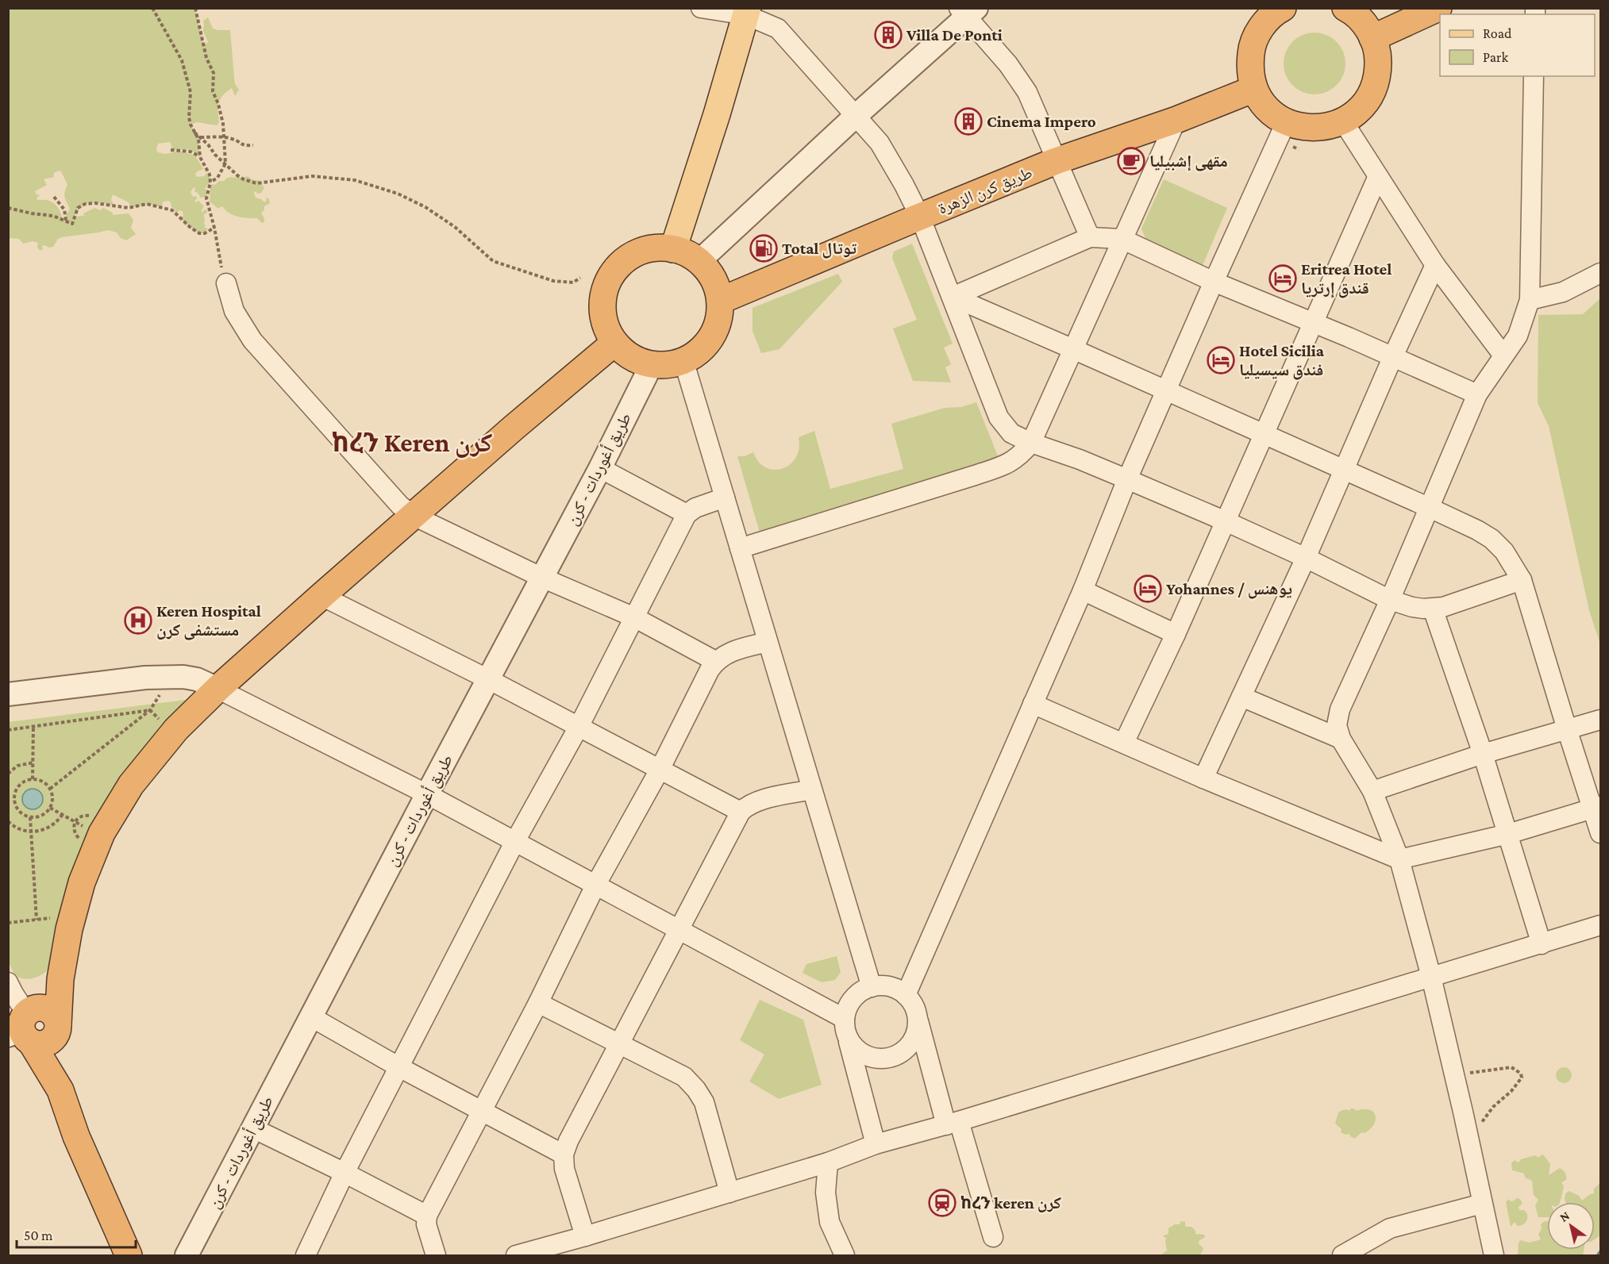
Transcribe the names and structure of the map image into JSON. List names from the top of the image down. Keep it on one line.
{"streets":{"highway":["طريق كرن الزهرة"],"street":["طريق أغوردات - كرن"]},"crossings":[["طريق كرن الزهرة","طريق أغوردات - كرن"]],"districts":["ከረን Keren كرن"],"places":{"building":["Villa De Ponti","Cinema Impero"],"cafe":["مقهى إشبيليا"],"fuel station":["Total توتال"],"hotel":["Eritrea Hotel قندق إرتريا","Hotel Sicilia فندق سيسيليا","Yohannes / يوهنس"],"hospital":["Keren Hospital مستشفى كرن"],"station":["ከረን keren كرن"]},"legend":["Road","Park"],"scale_bar":"50 m","north":"top left"}
